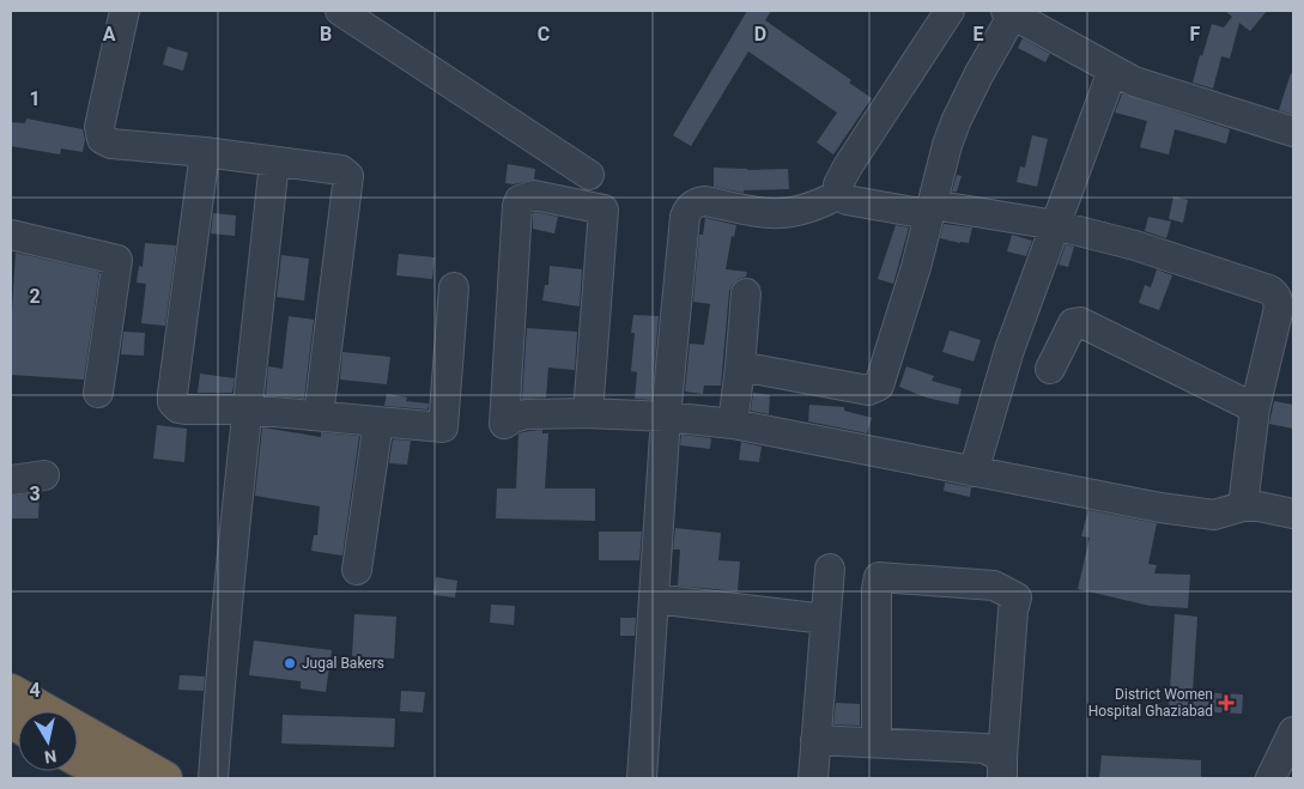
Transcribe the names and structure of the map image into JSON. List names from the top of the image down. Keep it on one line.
{"places":{"other":["Jugal Bakers"],"health":["District Women Hospital Ghaziabad"]},"north":"bottom","grid":{"columns":["A","B","C","D","E","F"],"rows":["1","2","3","4"]}}
